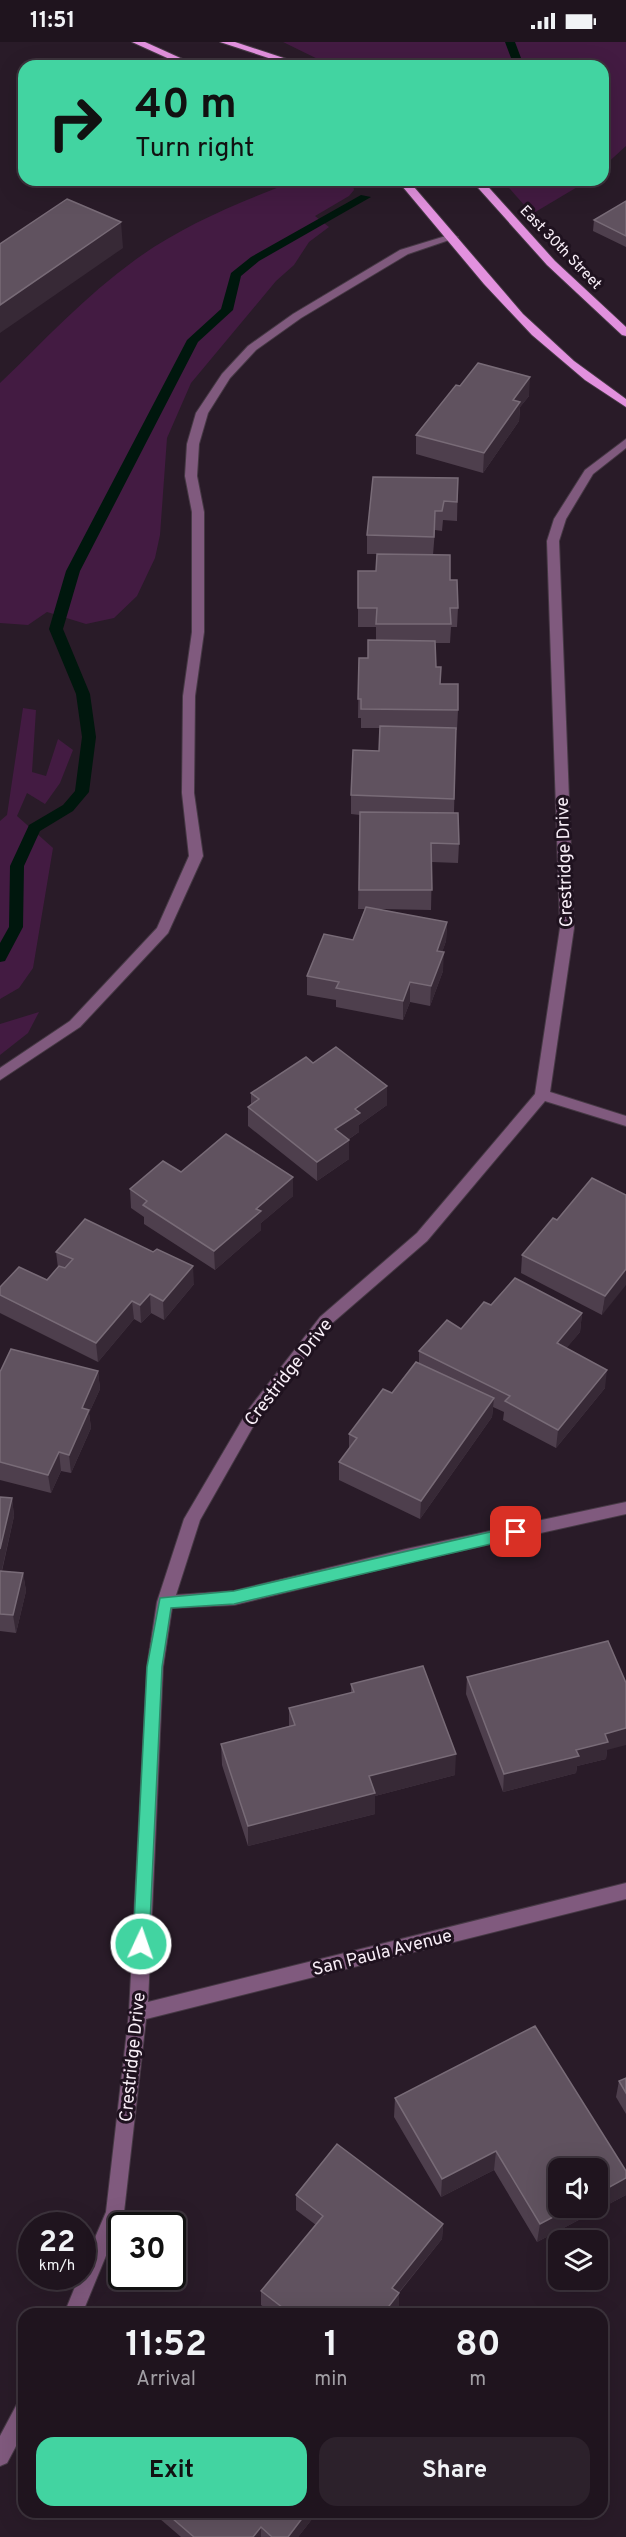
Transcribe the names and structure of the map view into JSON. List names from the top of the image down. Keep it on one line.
{"streets":{"main road":["East 30th Street"],"street":["Crestridge Drive","San Paula Avenue"]},"crossings":[["Crestridge Drive","San Paula Avenue"]],"page":{"status":"11:51","turn":["40 m","Turn right"],"speed":"22 km/h","limit":"30","eta":["11:52","Arrival","1","min","80","m"],"buttons":["Exit","Share"]}}
